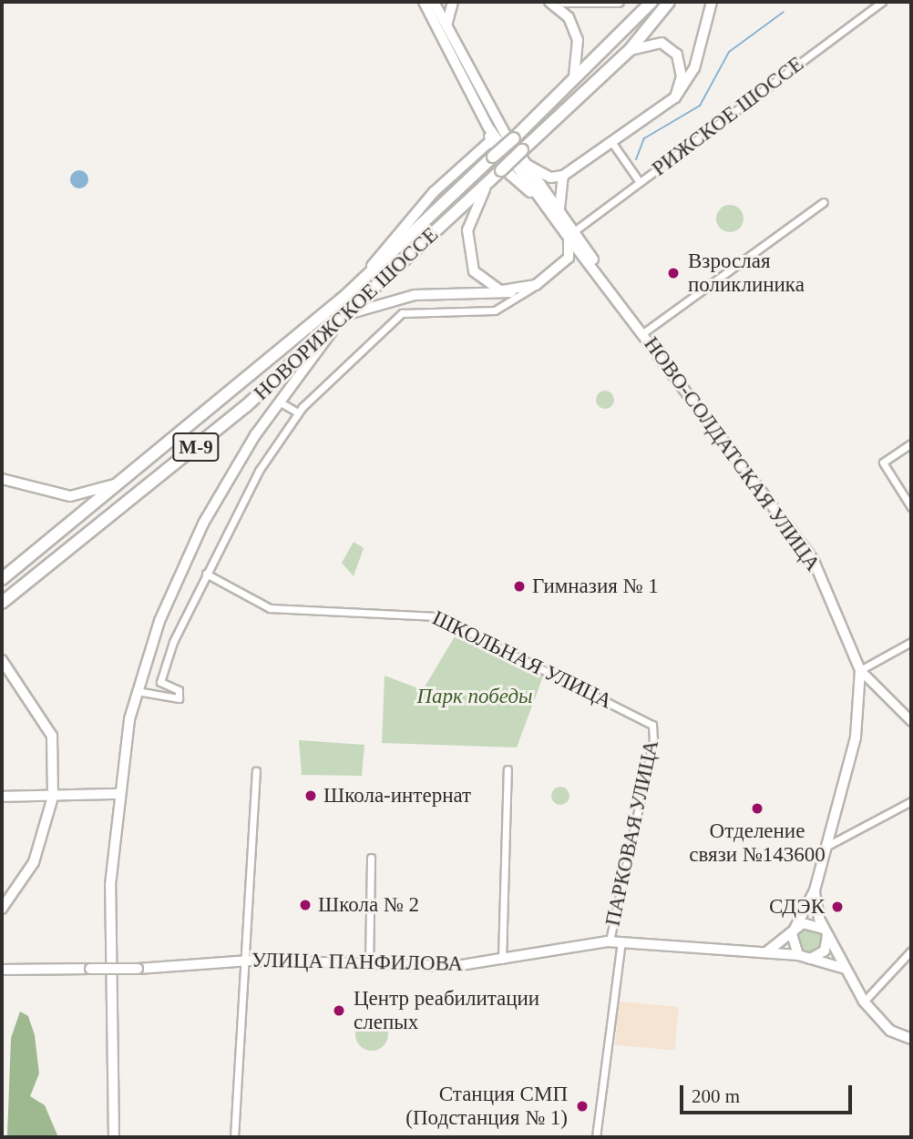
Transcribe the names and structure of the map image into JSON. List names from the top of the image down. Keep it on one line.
{"streets":{"highway":["НОВОРИЖСКОЕ ШОССЕ","М-9"],"main road":["НОВО-СОЛДАТСКАЯ УЛИЦА","УЛИЦА ПАНФИЛОВА"],"street":["РИЖСКОЕ ШОССЕ","ШКОЛЬНАЯ УЛИЦА","ПАРКОВАЯ УЛИЦА"]},"crossings":[["РИЖСКОЕ ШОССЕ","НОВО-СОЛДАТСКАЯ УЛИЦА"],["НОВОРИЖСКОЕ ШОССЕ","М-9"],["НОВО-СОЛДАТСКАЯ УЛИЦА","УЛИЦА ПАНФИЛОВА"],["ШКОЛЬНАЯ УЛИЦА","ПАРКОВАЯ УЛИЦА"],["ПАРКОВАЯ УЛИЦА","УЛИЦА ПАНФИЛОВА"]],"parks":["Парк победы"],"places":["Взрослая поликлиника","Гимназия № 1","Школа-интернат","Отделение связи №143600","Школа № 2","СДЭК","Центр реабилитации слепых","Станция СМП (Подстанция № 1)"],"scale_bar":"200 m"}
